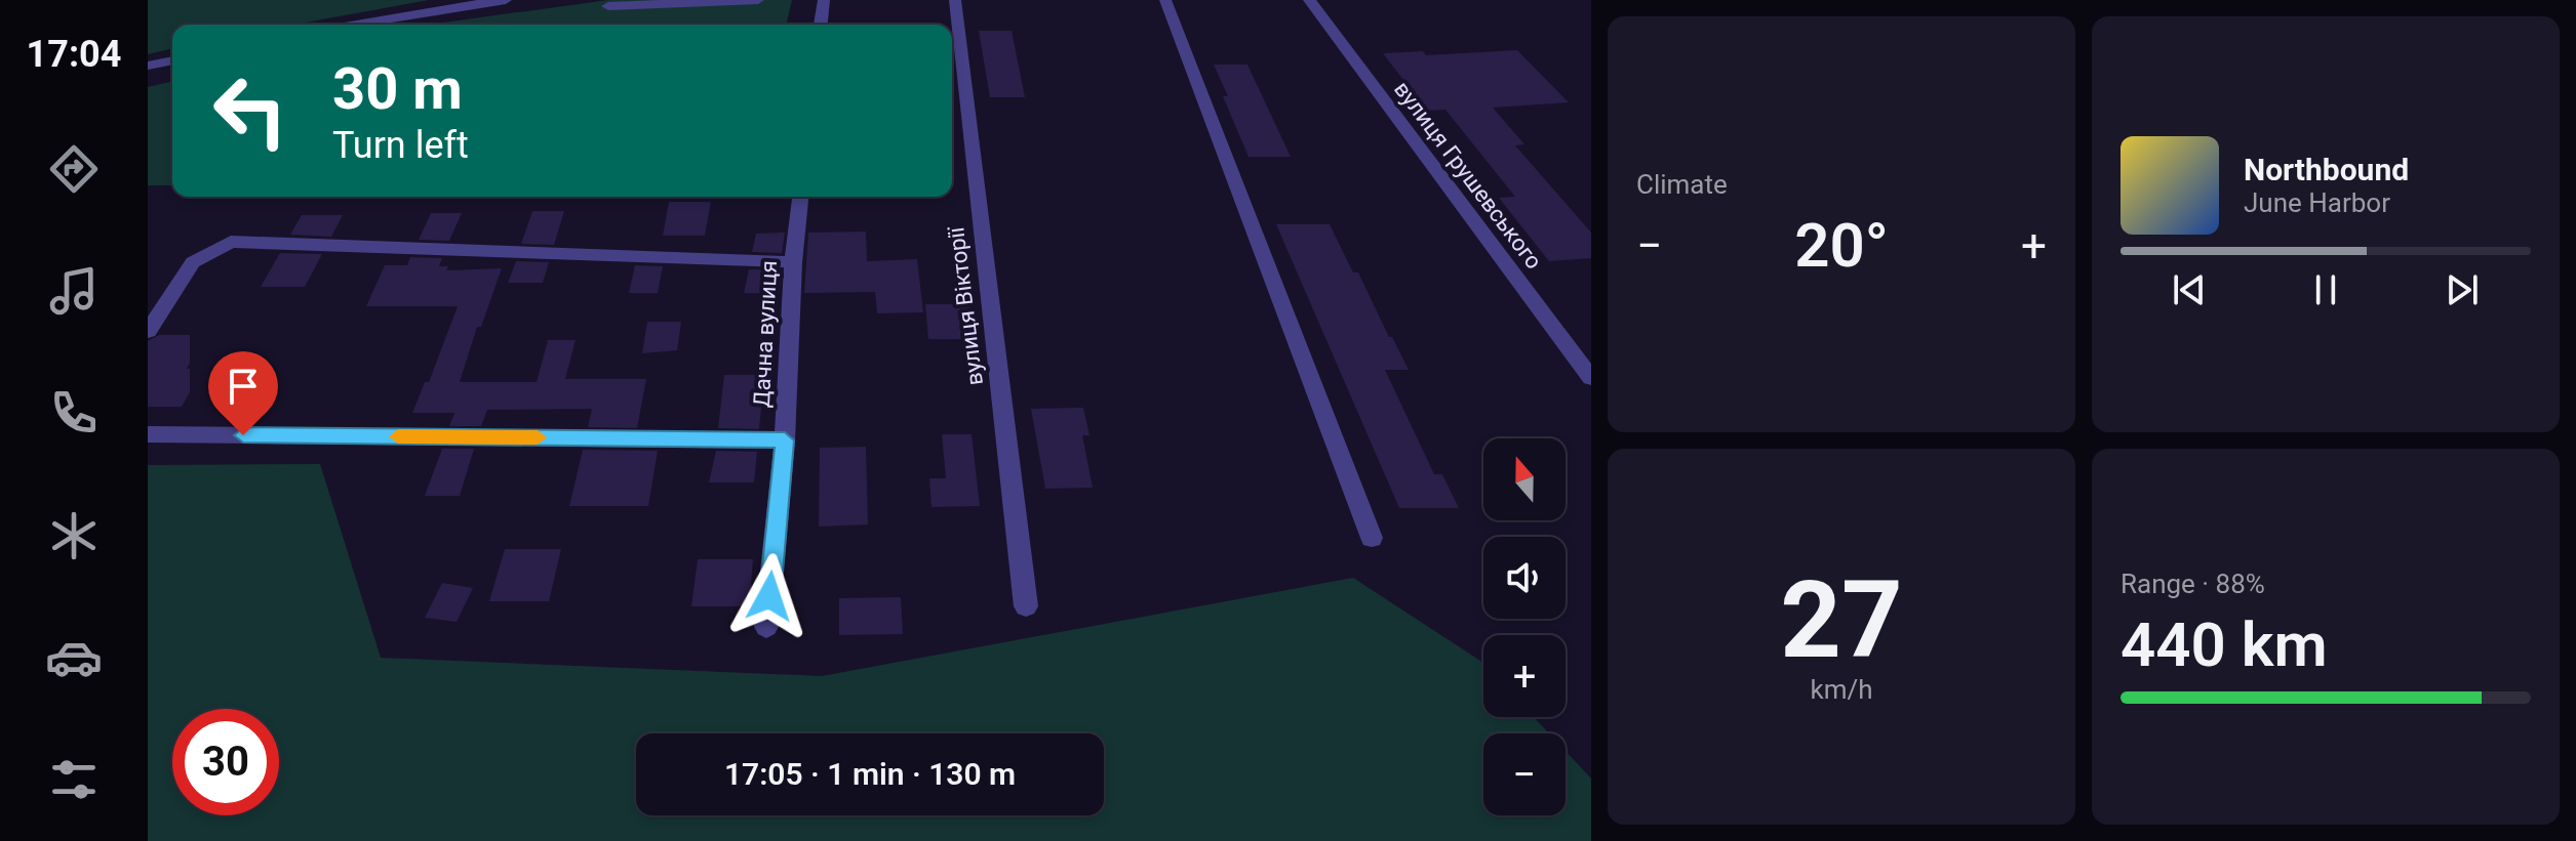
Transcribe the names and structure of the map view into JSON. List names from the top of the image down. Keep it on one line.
{"streets":{"street":["вулиця Грушевського","вулиця Вікторії","Дачна вулиця"]},"north":"top","page":{"tabs":"17:04","tile":["Climate",["27","km/h"],["Range · 88%","440 km"]],"turn":["30 m","Turn left"],"song":["Northbound","June Harbor"],"heat":["−","20°","+"],"map_buttons":["+","−"],"limit":"30","trip":"17:05 · 1 min · 130 m"}}
